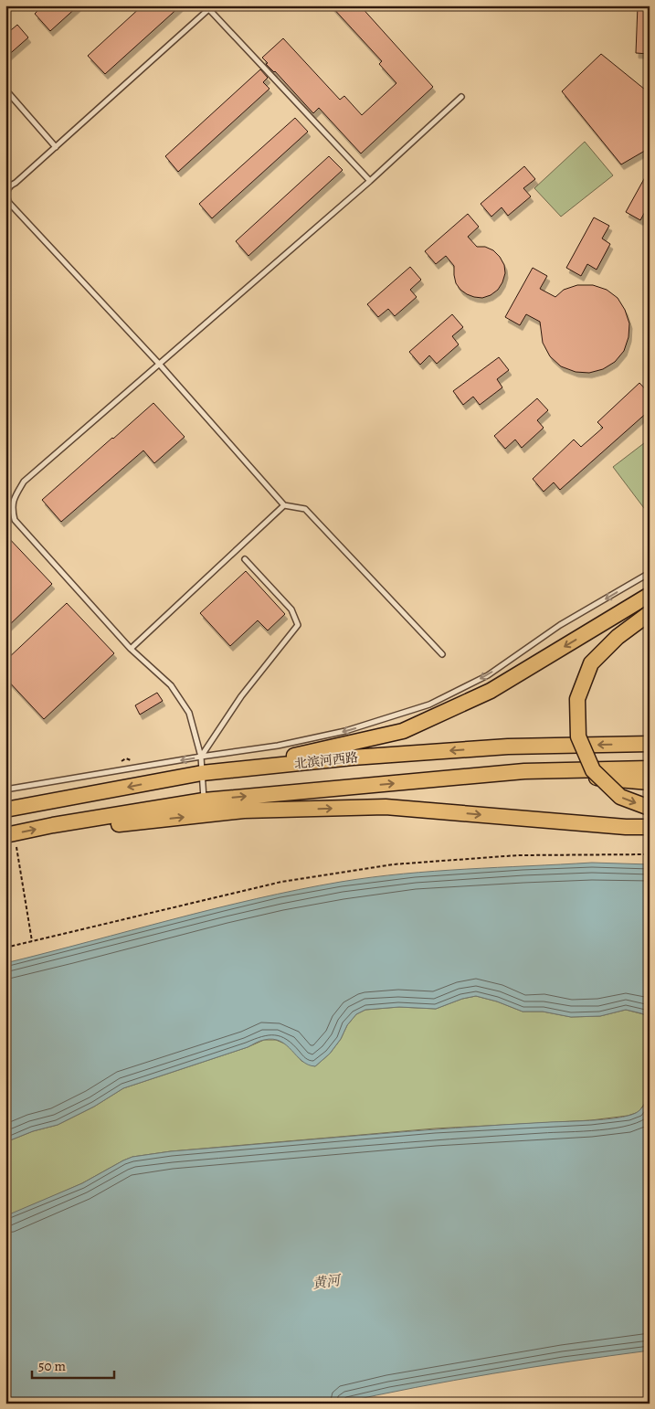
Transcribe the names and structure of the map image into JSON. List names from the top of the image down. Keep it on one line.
{"streets":{"main road":["北滨河西路"]},"water":["黄河"],"scale_bar":"50 m"}
